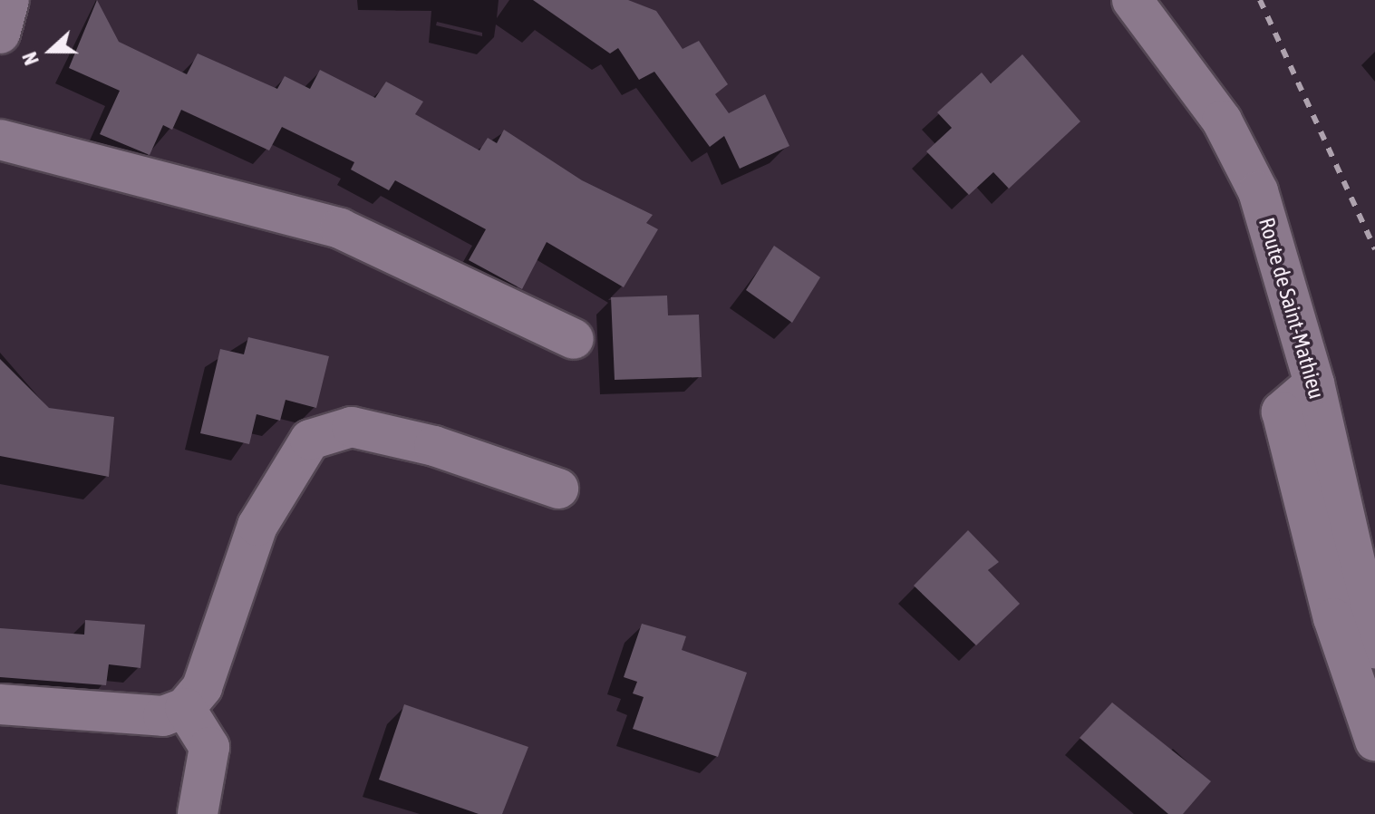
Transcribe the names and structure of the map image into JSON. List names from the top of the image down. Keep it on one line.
{"streets":{"street":["Route de Saint-Mathieu"]},"north":"left"}
